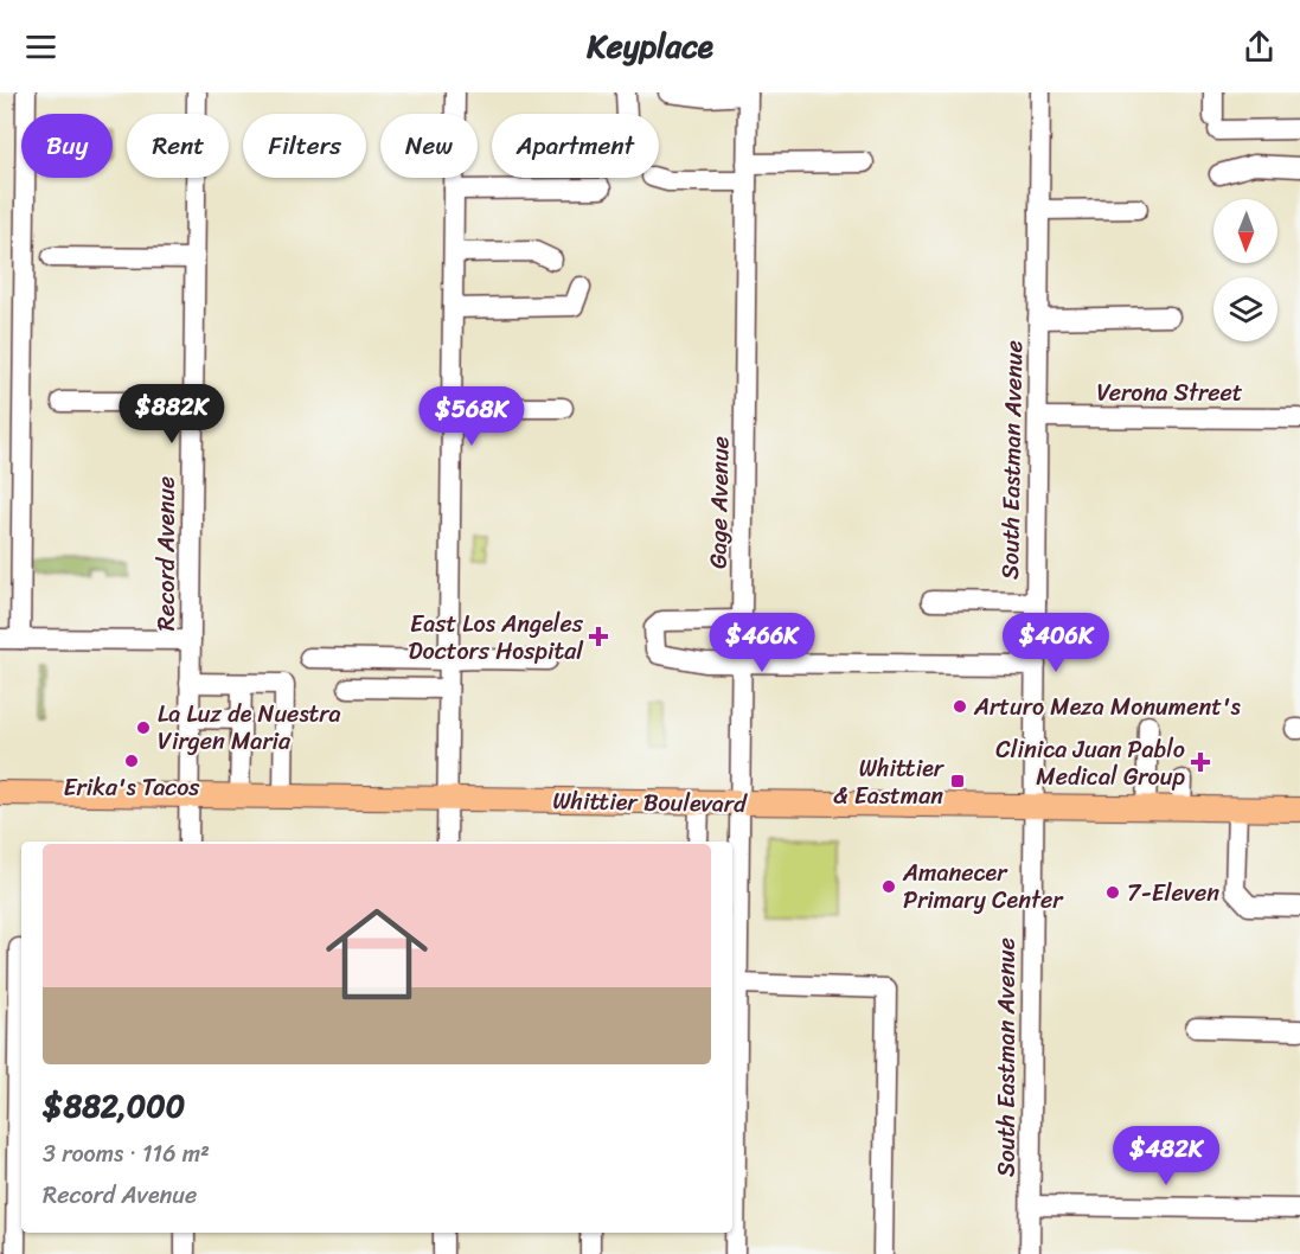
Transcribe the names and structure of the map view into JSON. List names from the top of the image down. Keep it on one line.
{"streets":{"main road":["Whittier Boulevard"],"street":["Verona Street","South Eastman Avenue","Gage Avenue","Record Avenue"]},"crossings":[["Verona Street","South Eastman Avenue"],["South Eastman Avenue","Whittier Boulevard"],["Gage Avenue","Whittier Boulevard"],["Record Avenue","Whittier Boulevard"]],"places":{"health":["East Los Angeles Doctors Hospital","Clinica Juan Pablo Medical Group"],"other":["Arturo Meza Monument's","La Luz de Nuestra Virgen Maria","Erika's Tacos","Amanecer Primary Center","7-Eleven"],"transit":["Whittier & Eastman"]},"north":"bottom","page":{"header":"Keyplace","chip":["Buy","Rent","Filters","New","Apartment"],"price":["$882K","$568K","$466K","$406K","$482K"],"list":[{"name":"$882,000","note":"3 rooms · 116 m² · Record Avenue"}]}}
